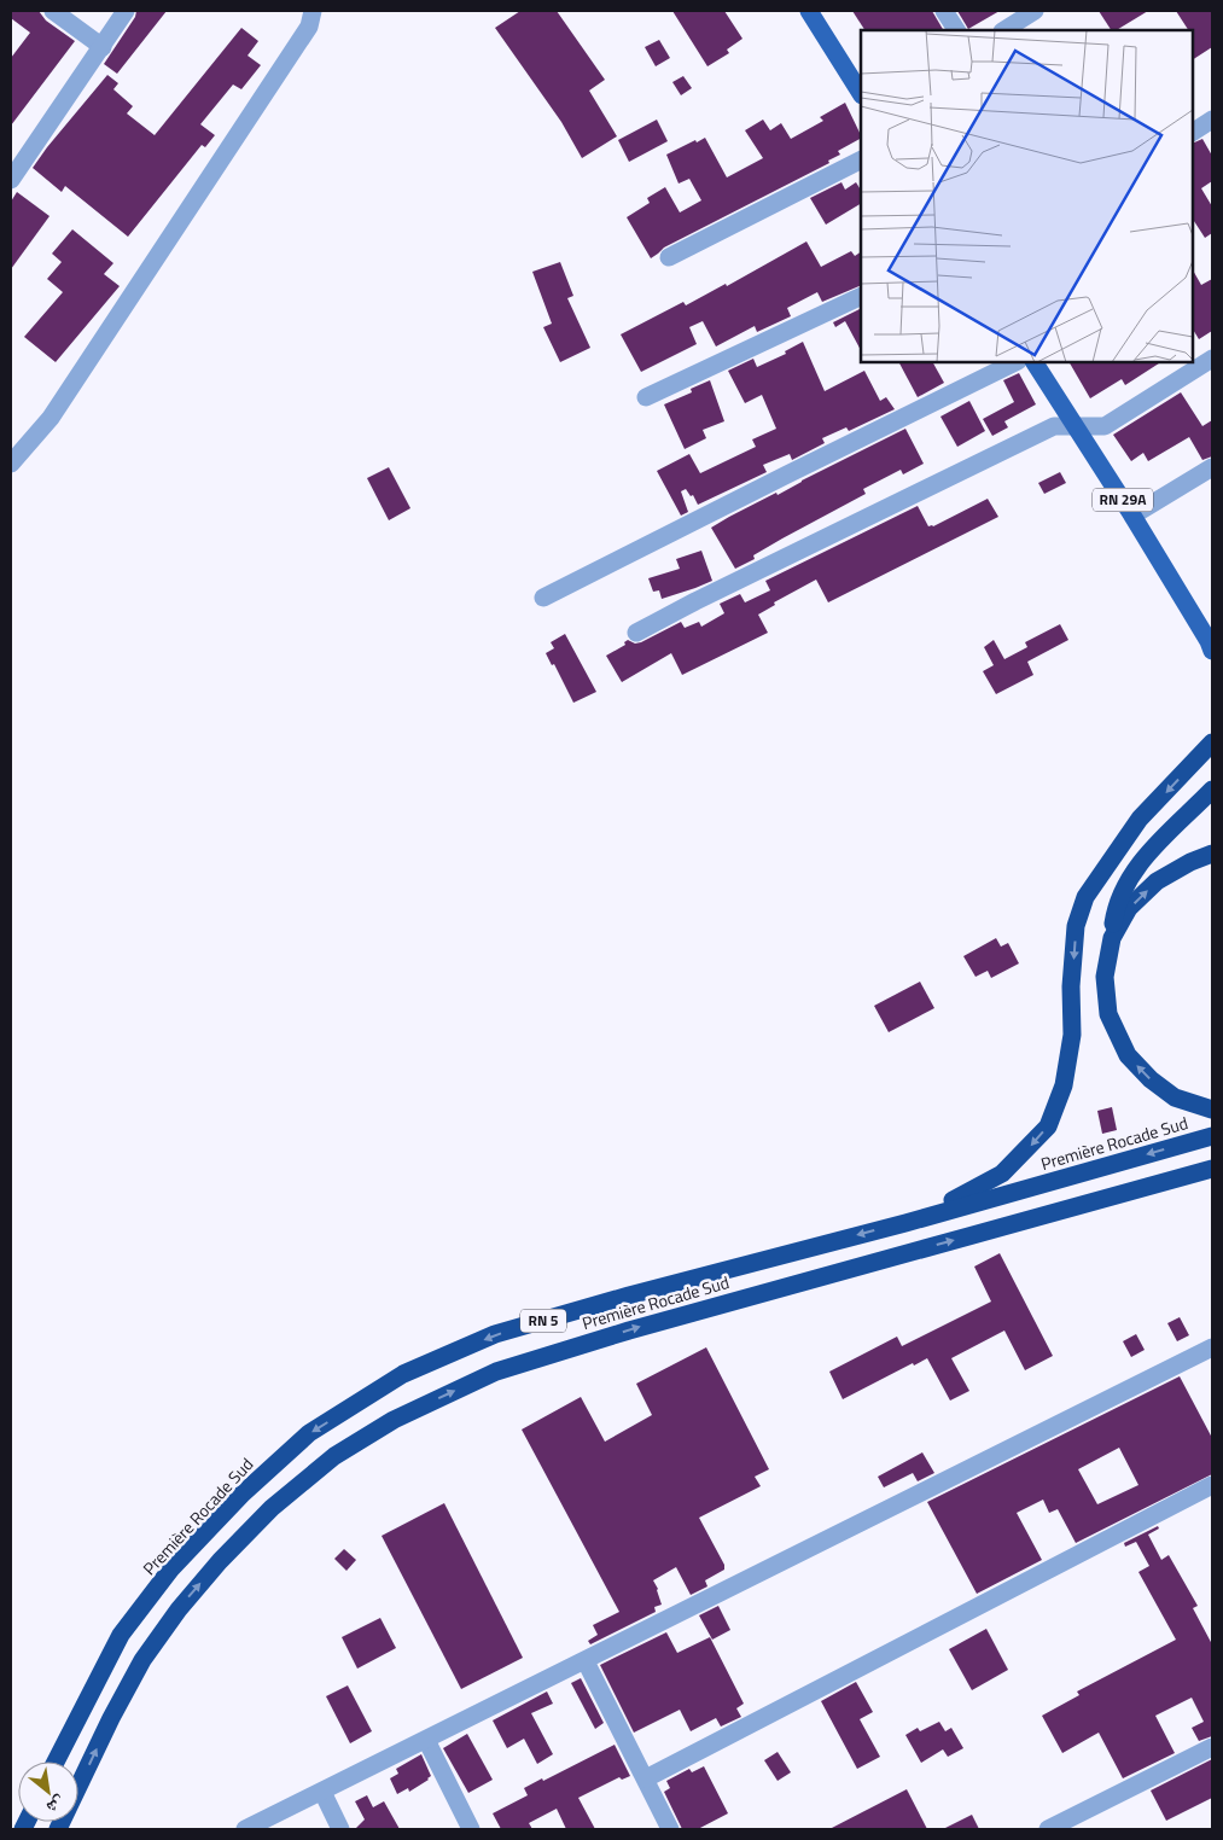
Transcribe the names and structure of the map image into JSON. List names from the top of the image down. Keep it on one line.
{"streets":{"highway":["Première Rocade Sud","RN 5"],"main road":["RN 29A"]},"north":"bottom right"}
